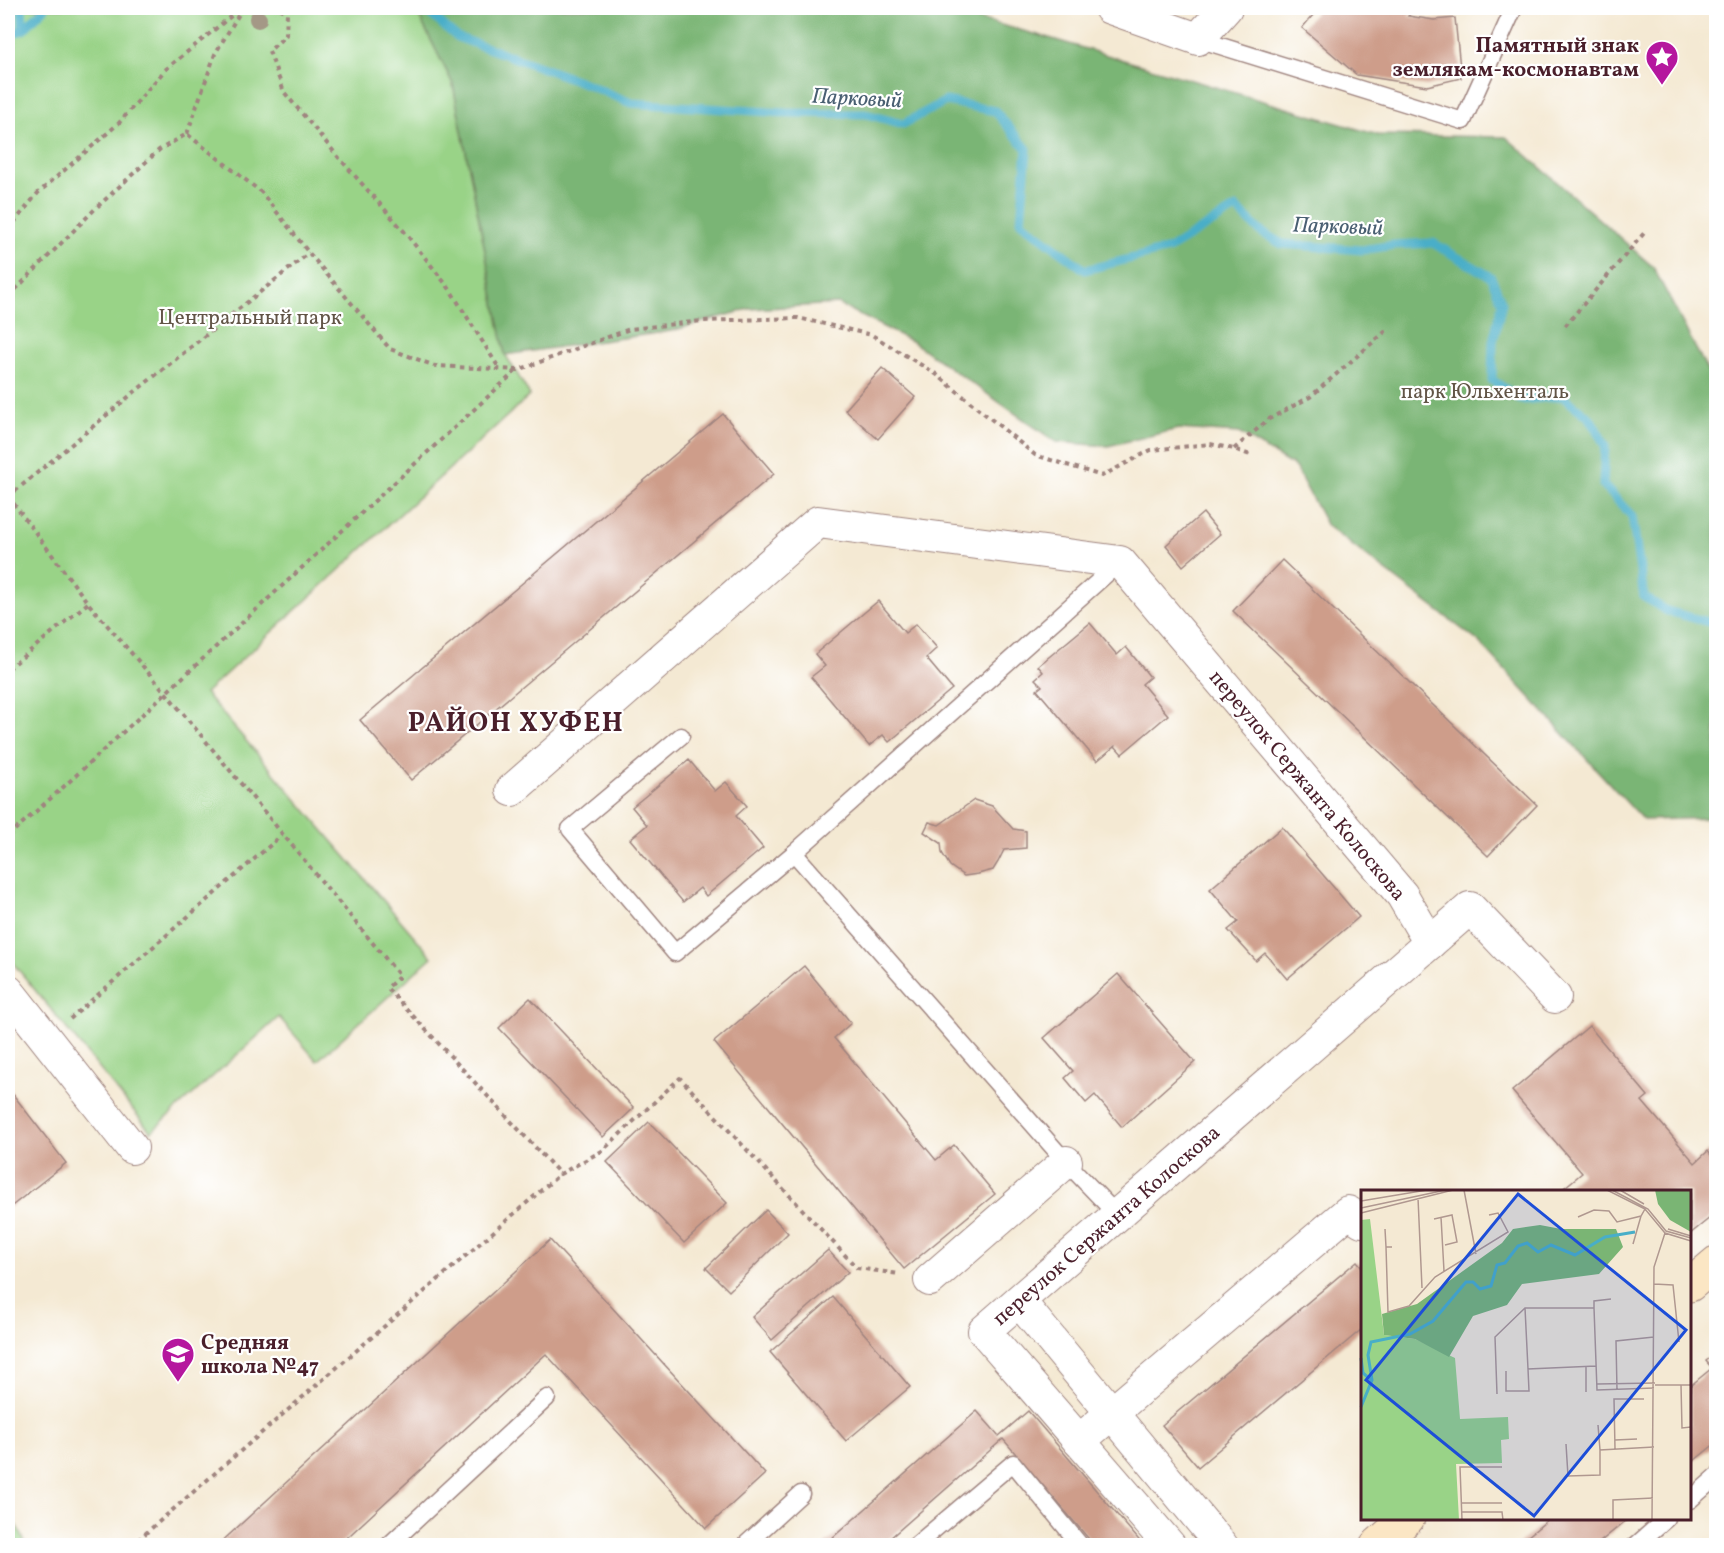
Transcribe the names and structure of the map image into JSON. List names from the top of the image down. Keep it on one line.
{"streets":{"street":["переулок Сержанта Колоскова"]},"districts":["РАЙОН ХУФЕН"],"water":["Парковый"],"parks":["Центральный парк","парк Юльхенталь"],"places":{"place":["Памятный знак землякам-космонавтам"],"school or university":["Средняя школа №47"]}}
